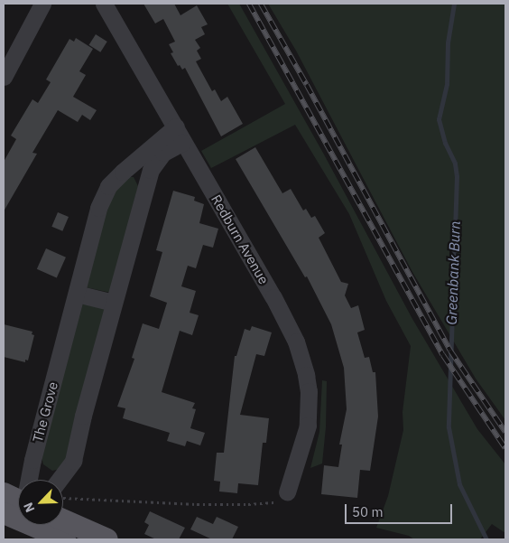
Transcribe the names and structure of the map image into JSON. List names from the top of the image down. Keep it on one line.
{"streets":{"street":["Redburn Avenue","The Grove"]},"crossings":[["Redburn Avenue","The Grove"]],"water":["Greenbank Burn"],"scale_bar":"50 m","north":"bottom left"}
